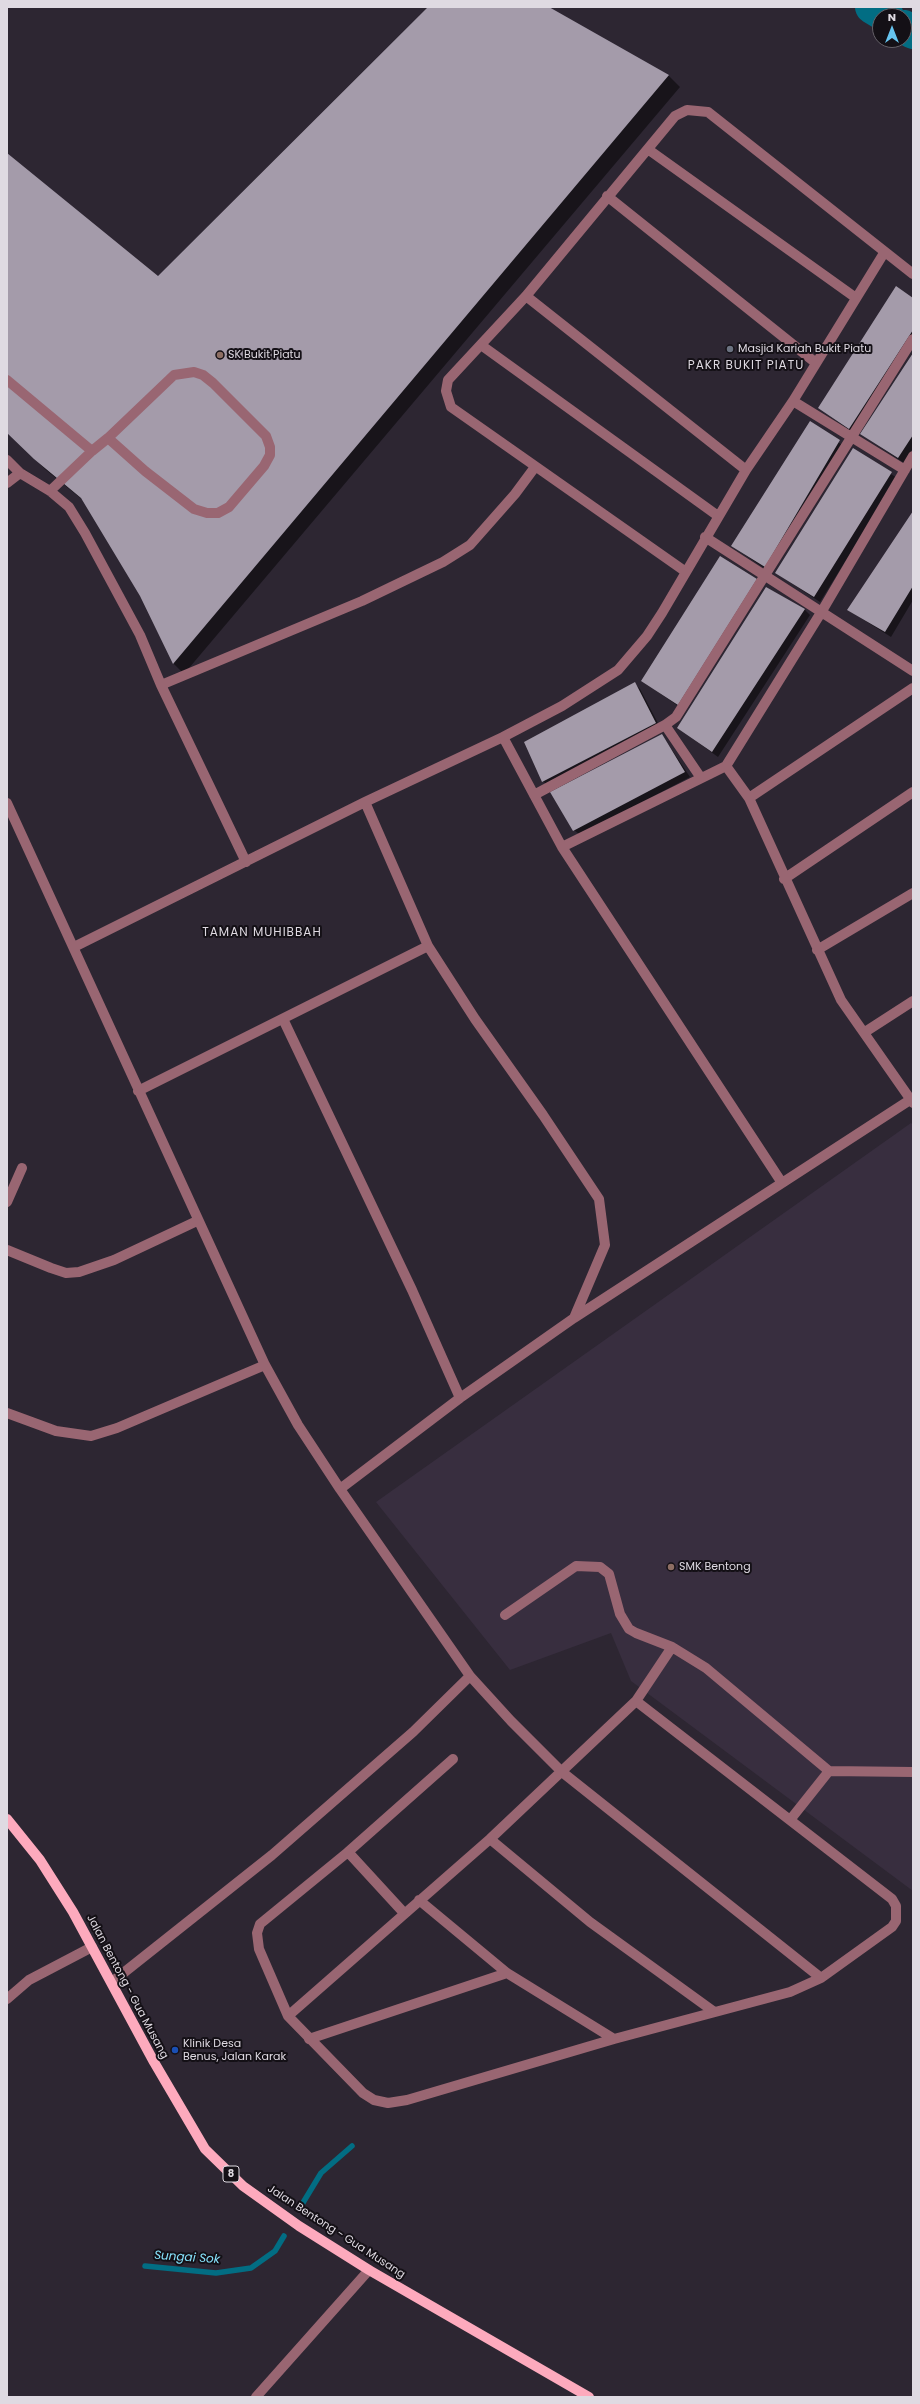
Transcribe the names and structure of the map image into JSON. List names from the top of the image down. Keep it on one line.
{"streets":{"main road":["Jalan Bentong - Gua Musang","8"]},"districts":["PAKR BUKIT PIATU","TAMAN MUHIBBAH"],"water":["Sungai Sok"],"places":["Masjid Kariah Bukit Piatu","SK Bukit Piatu","SMK Bentong","Klinik Desa Benus, Jalan Karak"],"north":"top"}
